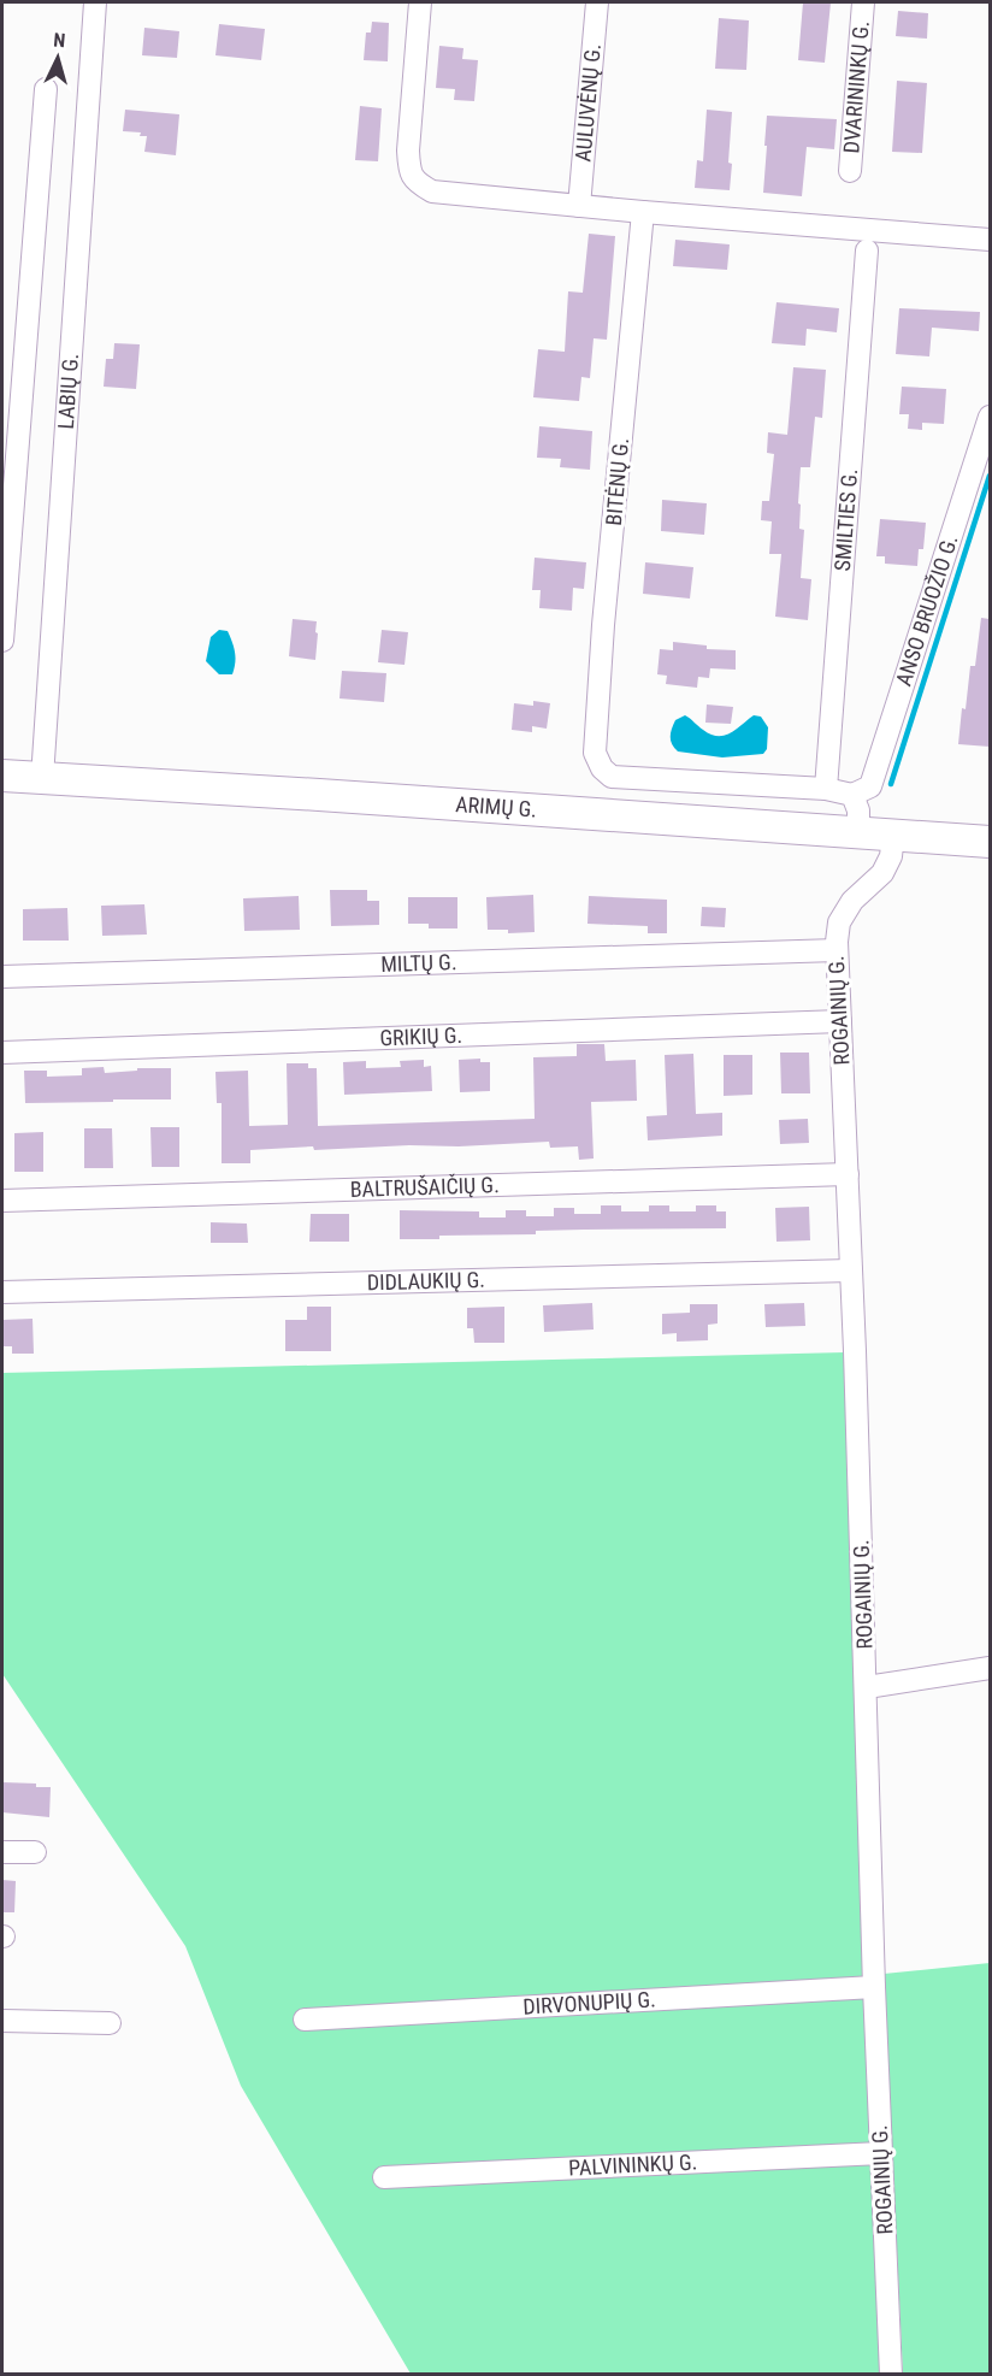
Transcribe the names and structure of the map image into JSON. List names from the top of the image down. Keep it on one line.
{"streets":{"main road":["ARIMŲ G."],"street":["DVARININKŲ G.","AULUVĖNŲ G.","LABIŲ G.","BITĖNŲ G.","SMILTIES G.","ANSO BRUOŽIO G.","MILTŲ G.","ROGAINIŲ G.","GRIKIŲ G.","BALTRUŠAIČIŲ G.","DIDLAUKIŲ G.","DIRVONUPIŲ G.","PALVININKŲ G."]},"crossings":[["LABIŲ G.","ARIMŲ G."],["BITĖNŲ G.","SMILTIES G."],["ARIMŲ G.","ROGAINIŲ G."],["MILTŲ G.","ROGAINIŲ G."],["ROGAINIŲ G.","GRIKIŲ G."],["ROGAINIŲ G.","BALTRUŠAIČIŲ G."],["ROGAINIŲ G.","DIDLAUKIŲ G."],["ROGAINIŲ G.","DIRVONUPIŲ G."],["ROGAINIŲ G.","PALVININKŲ G."]],"north":"top"}
